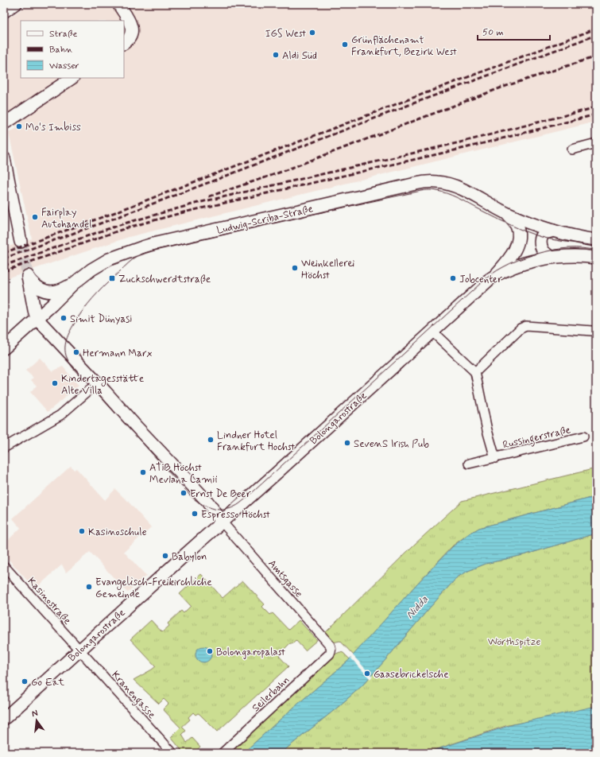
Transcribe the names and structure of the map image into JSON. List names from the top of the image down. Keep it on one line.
{"streets":{"main road":["Ludwig-Scriba-Straße","Bolongarostraße"],"street":["Russingerstraße","Amtsgasse","Kasinostraße","Seilerbahn","Kranengasse"]},"crossings":[["Bolongarostraße","Amtsgasse"],["Bolongarostraße","Kasinostraße"],["Bolongarostraße","Kranengasse"],["Amtsgasse","Seilerbahn"],["Kasinostraße","Kranengasse"]],"water":["Nidda"],"parks":["Wörthspitze"],"places":{"other":["IGS West","Grünflächenamt Frankfurt, Bezirk West","Aldi Süd","Mo's Imbiss","Fairplay Autohandel","Weinkellerei Höchst","Jobcenter","Simit Dünyasi","Hermann Marx","Kindertagesstätte Alte Villa","Lindner Hotel Frankfurt Hochst","SevenS Irish Pub","ATiB Höchst Mevlana Camii","Ernst De Beer","Espresso Höchst","Kasinoschule","Babylon","Evangelisch-Freikirchliche Gemeinde","Bolongaropalast","Gaasebrickelsche","Go Eat"],"transit":["Zuckschwerdtstraße"]},"legend":["Straße","Bahn","Wasser"],"scale_bar":"50 m","north":"top"}
